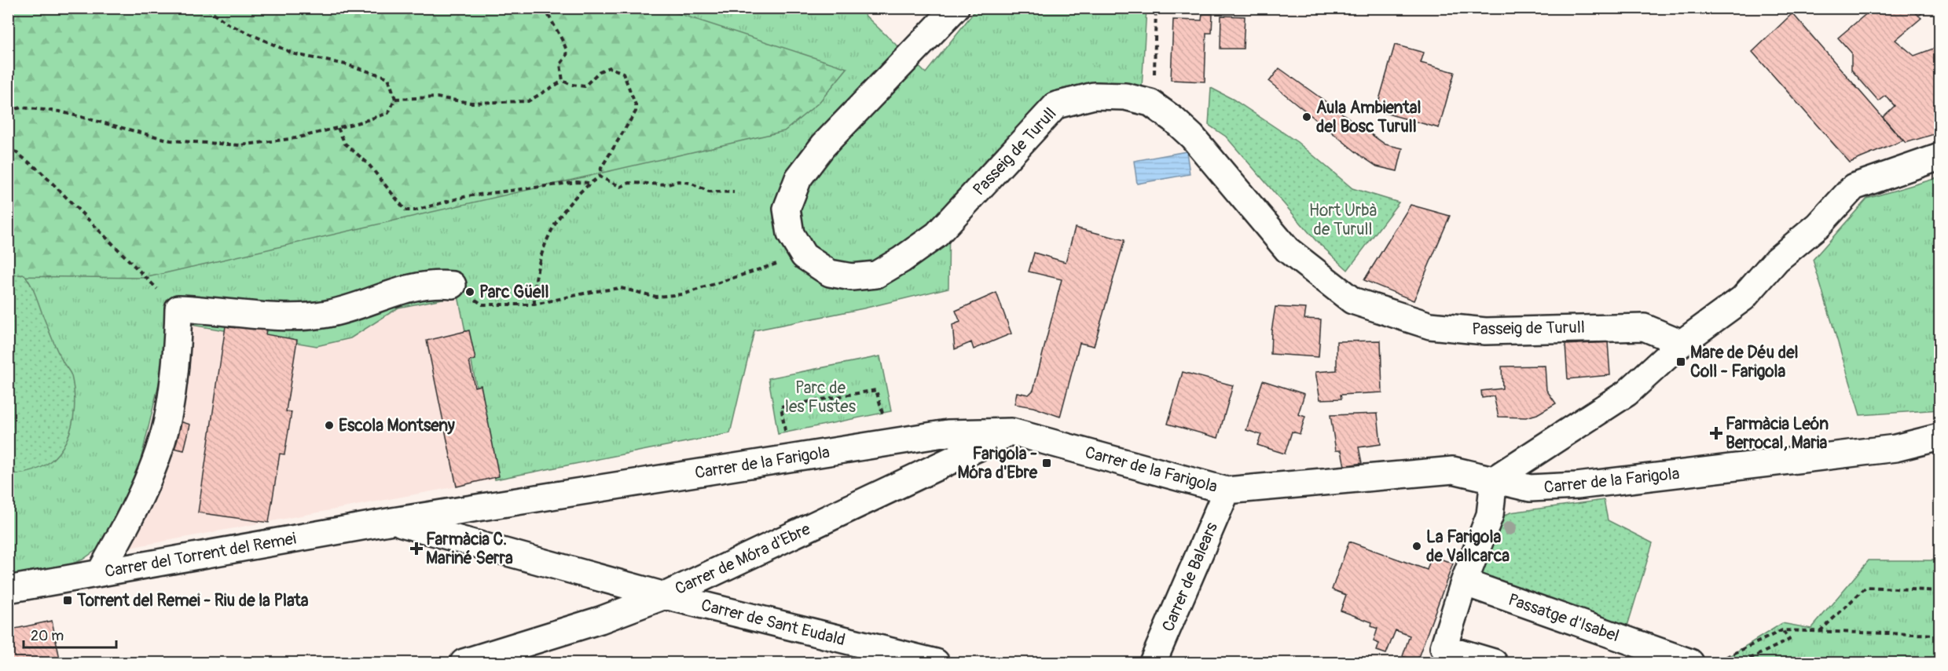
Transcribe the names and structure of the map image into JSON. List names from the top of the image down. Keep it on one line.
{"streets":{"street":["Passeig de Turull","Carrer de la Farigola","Carrer del Torrent del Remei","Carrer de Móra d'Ebre","Carrer de Balears","Passatge d'Isabel","Carrer de Sant Eudald"]},"crossings":[["Carrer de la Farigola","Carrer del Torrent del Remei"],["Carrer de la Farigola","Carrer de Móra d'Ebre"],["Carrer de la Farigola","Carrer de Balears"],["Carrer de la Farigola","Carrer de Sant Eudald"],["Carrer del Torrent del Remei","Carrer de Sant Eudald"],["Carrer de Móra d'Ebre","Carrer de Sant Eudald"]],"parks":["Hort Urbà de Turull","Parc de les Fustes"],"places":{"other":["Aula Ambiental del Bosc Turull","Parc Güell","Escola Montseny","La Farigola de Vallcarca"],"transit":["Mare de Déu del Coll - Farigola","Farigola - Móra d'Ebre","Torrent del Remei - Riu de la Plata"],"health":["Farmàcia León Berrocal, Maria","Farmàcia C. Mariné Serra"]},"scale_bar":"20 m"}
